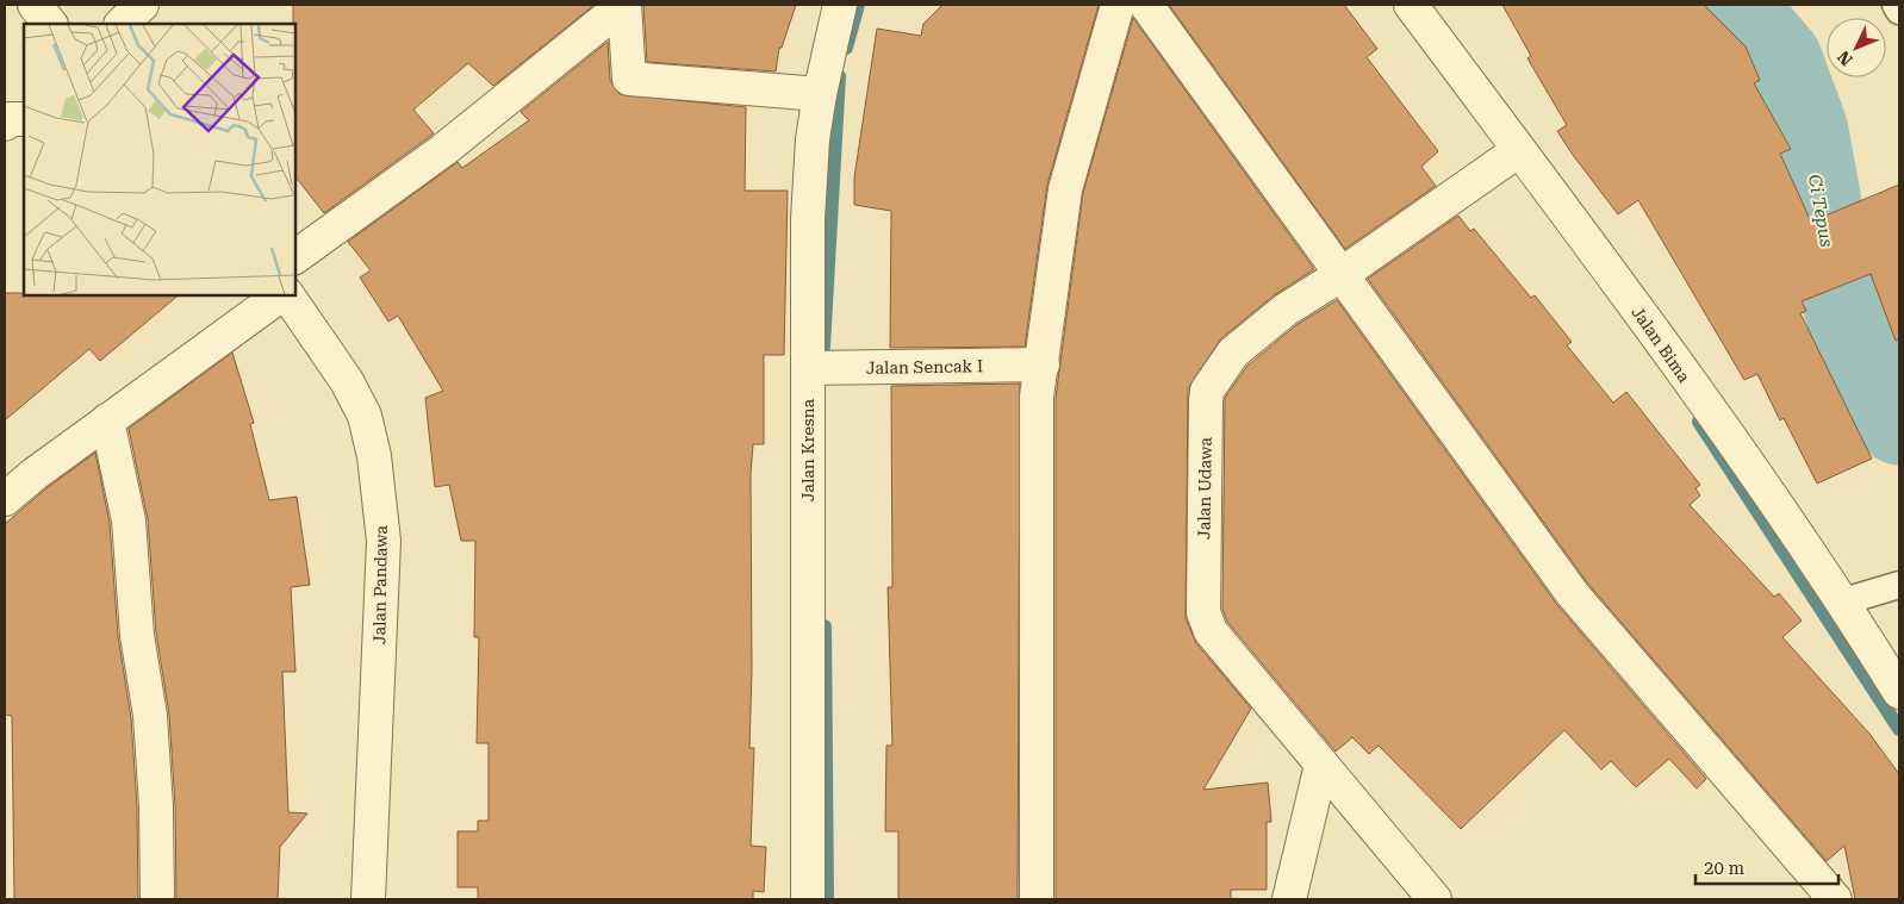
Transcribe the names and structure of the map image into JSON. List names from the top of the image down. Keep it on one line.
{"streets":{"street":["Jalan Bima","Jalan Sencak I","Jalan Kresna","Jalan Udawa","Jalan Pandawa"]},"crossings":[["Jalan Bima","Jalan Udawa"],["Jalan Sencak I","Jalan Kresna"]],"water":["Ci Tepus"],"scale_bar":"20 m","north":"bottom left"}
